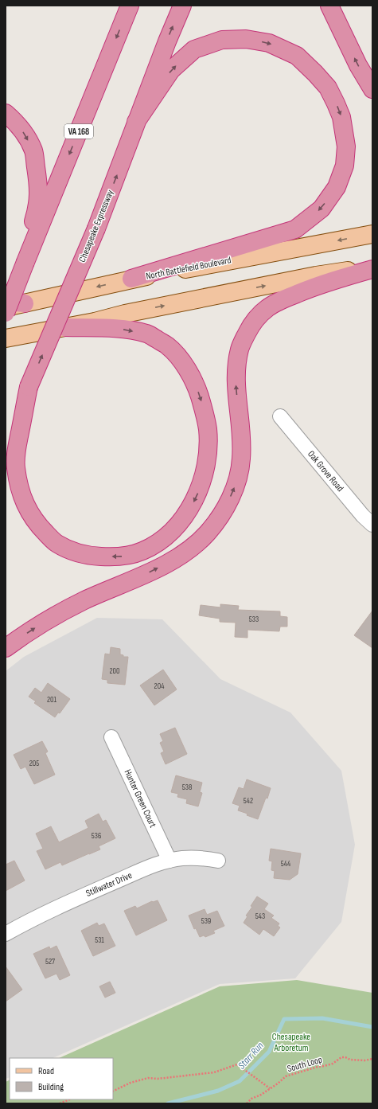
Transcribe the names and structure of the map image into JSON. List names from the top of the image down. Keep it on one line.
{"streets":{"highway":["VA 168","Chesapeake Expressway"],"main road":["North Battlefield Boulevard"],"street":["Oak Grove Road","Hunter Green Court","Stillwater Drive"],"path":["South Loop"]},"crossings":[["Hunter Green Court","Stillwater Drive"]],"water":["Starr Run"],"parks":["Chesapeake Arboretum"],"house_numbers":["533","200","204","201","205","538","542","536","544","543","539","531","527"],"legend":["Road","Building"]}
